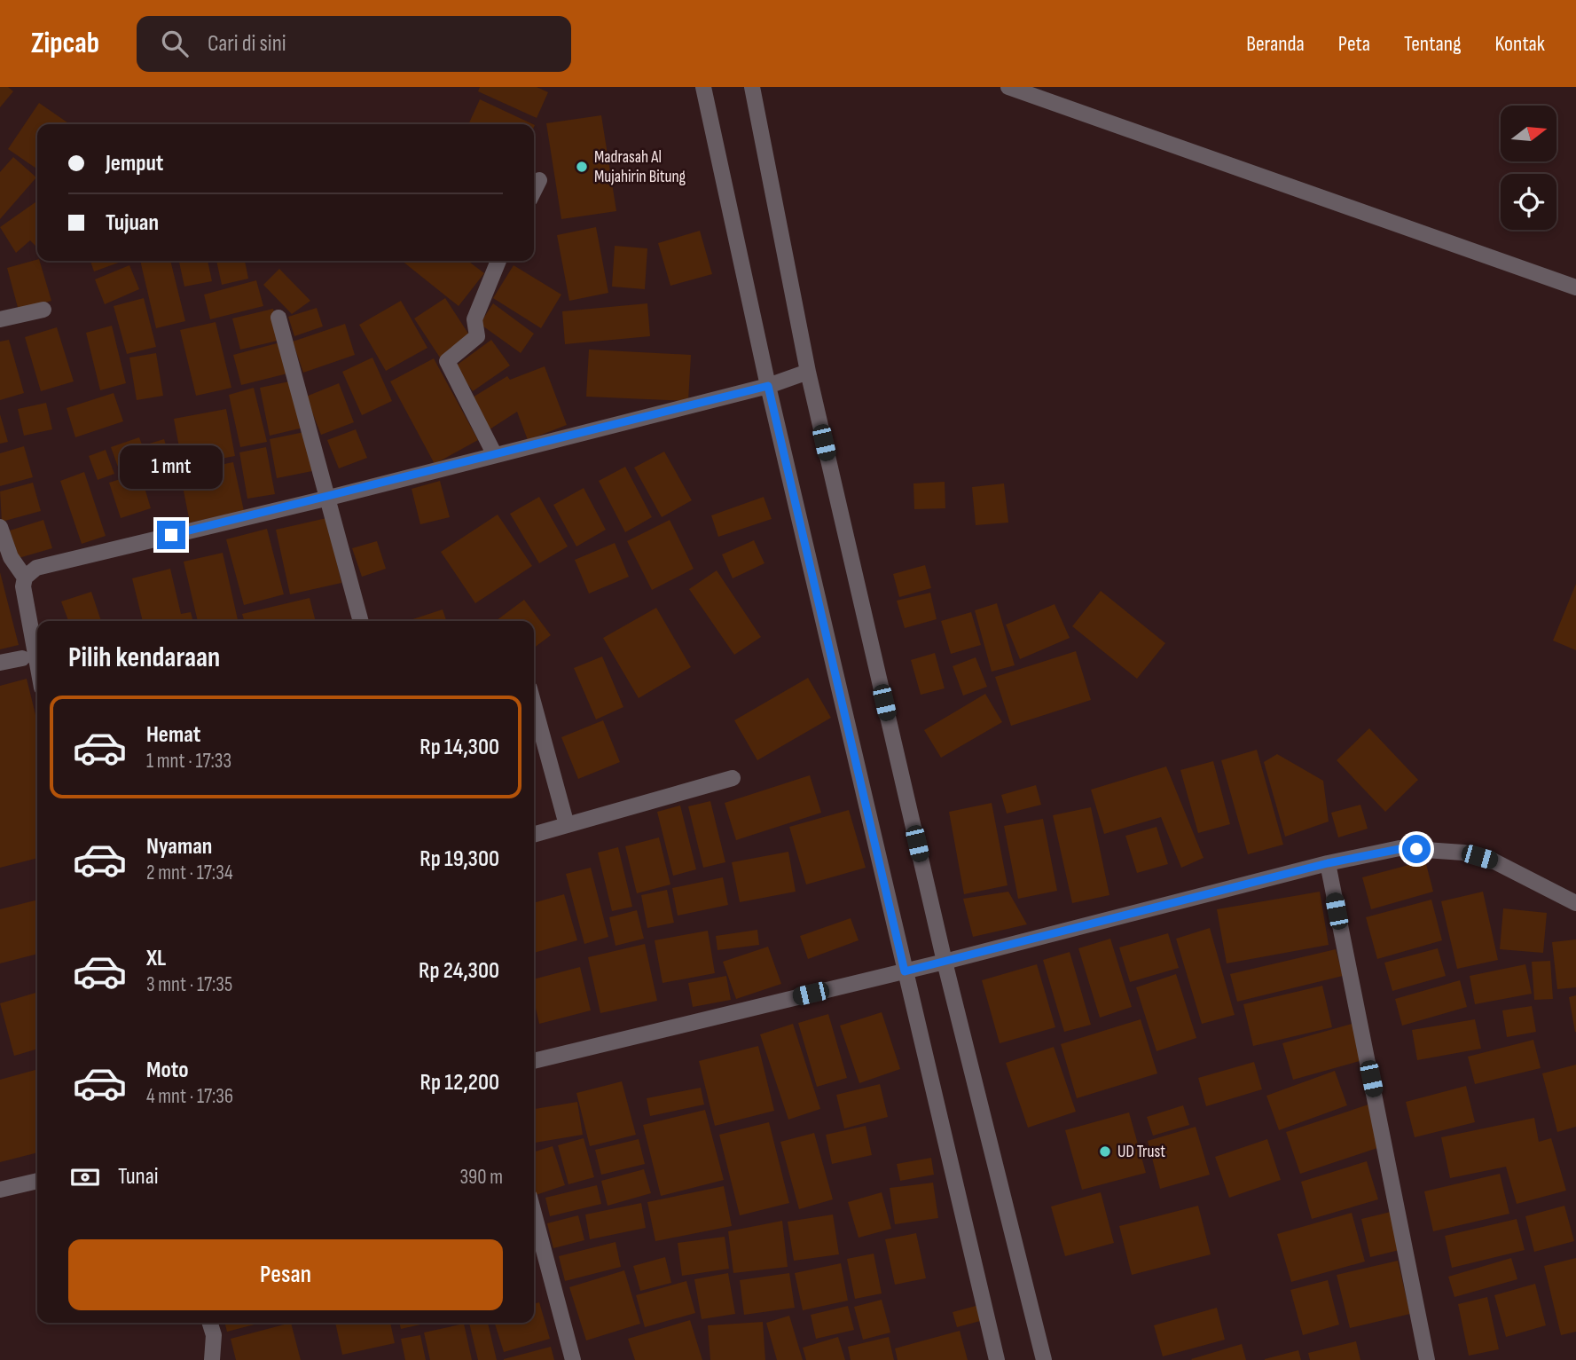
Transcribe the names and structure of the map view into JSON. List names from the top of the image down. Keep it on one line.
{"places":["Madrasah Al Mujahirin Bitung","UD Trust"],"north":"right","page":{"header":"Zipcab","search":"Cari di sini","nav":["Beranda","Peta","Tentang","Kontak"],"banner":["Jemput","Tujuan"],"bubble":"1 mnt","heading":"Pilih kendaraan","list":[{"name":"Hemat","note":"1 mnt · 17:33","value":"Rp 14,300"},{"name":"Nyaman","note":"2 mnt · 17:34","value":"Rp 19,300"},{"name":"XL","note":"3 mnt · 17:35","value":"Rp 24,300"},{"name":"Moto","note":"4 mnt · 17:36","value":"Rp 12,200"}],"pay":["Tunai","390 m"],"buttons":"Pesan"}}
